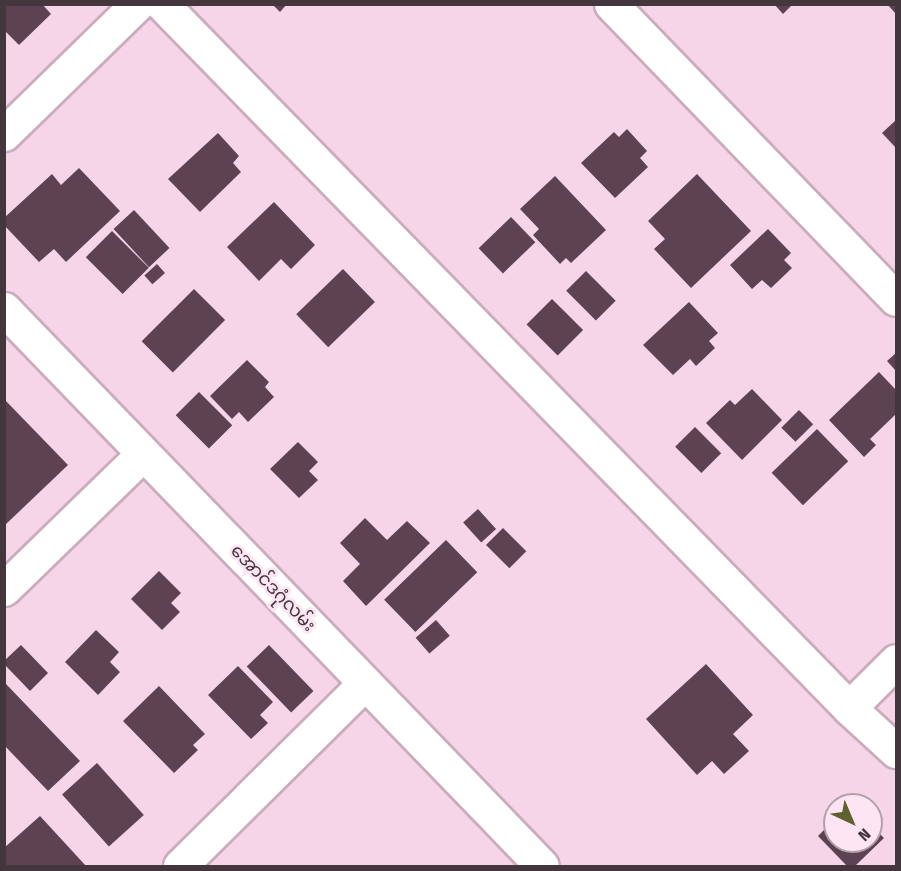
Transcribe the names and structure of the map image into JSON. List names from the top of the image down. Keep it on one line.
{"streets":{"street":["အောင်ဒဂုံလမ်း"]},"north":"bottom right"}
